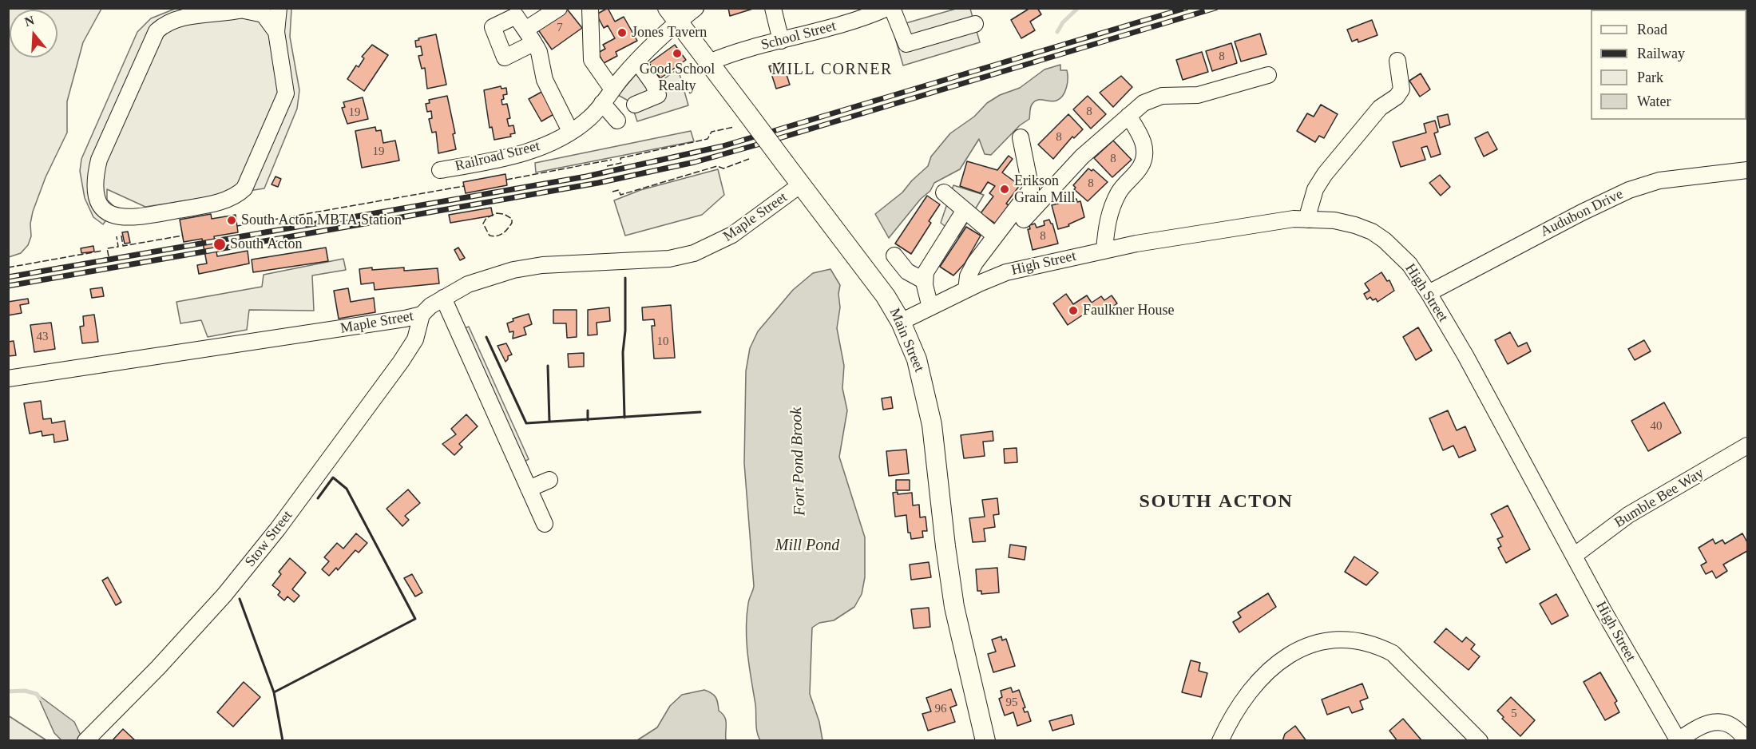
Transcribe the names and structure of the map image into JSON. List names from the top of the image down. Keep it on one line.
{"streets":{"main road":["Main Street"],"street":["School Street","Railroad Street","Audubon Drive","Maple Street","High Street","Bumble Bee Way","Stow Street"]},"crossings":[["School Street","Main Street"],["Railroad Street","Main Street"],["Audubon Drive","High Street"],["Maple Street","Main Street"],["Maple Street","Stow Street"],["High Street","Main Street"],["High Street","Bumble Bee Way"]],"districts":["MILL CORNER","SOUTH ACTON"],"water":["Fort Pond Brook","Mill Pond"],"places":["Jones Tavern","Good School Realty","Erikson Grain Mill","South Acton MBTA Station","South Acton","Faulkner House"],"house_numbers":["7","8","8","19","8","19","8","8","8","43","10","40","95","96","5"],"legend":["Road","Railway","Park","Water"],"north":"top"}
